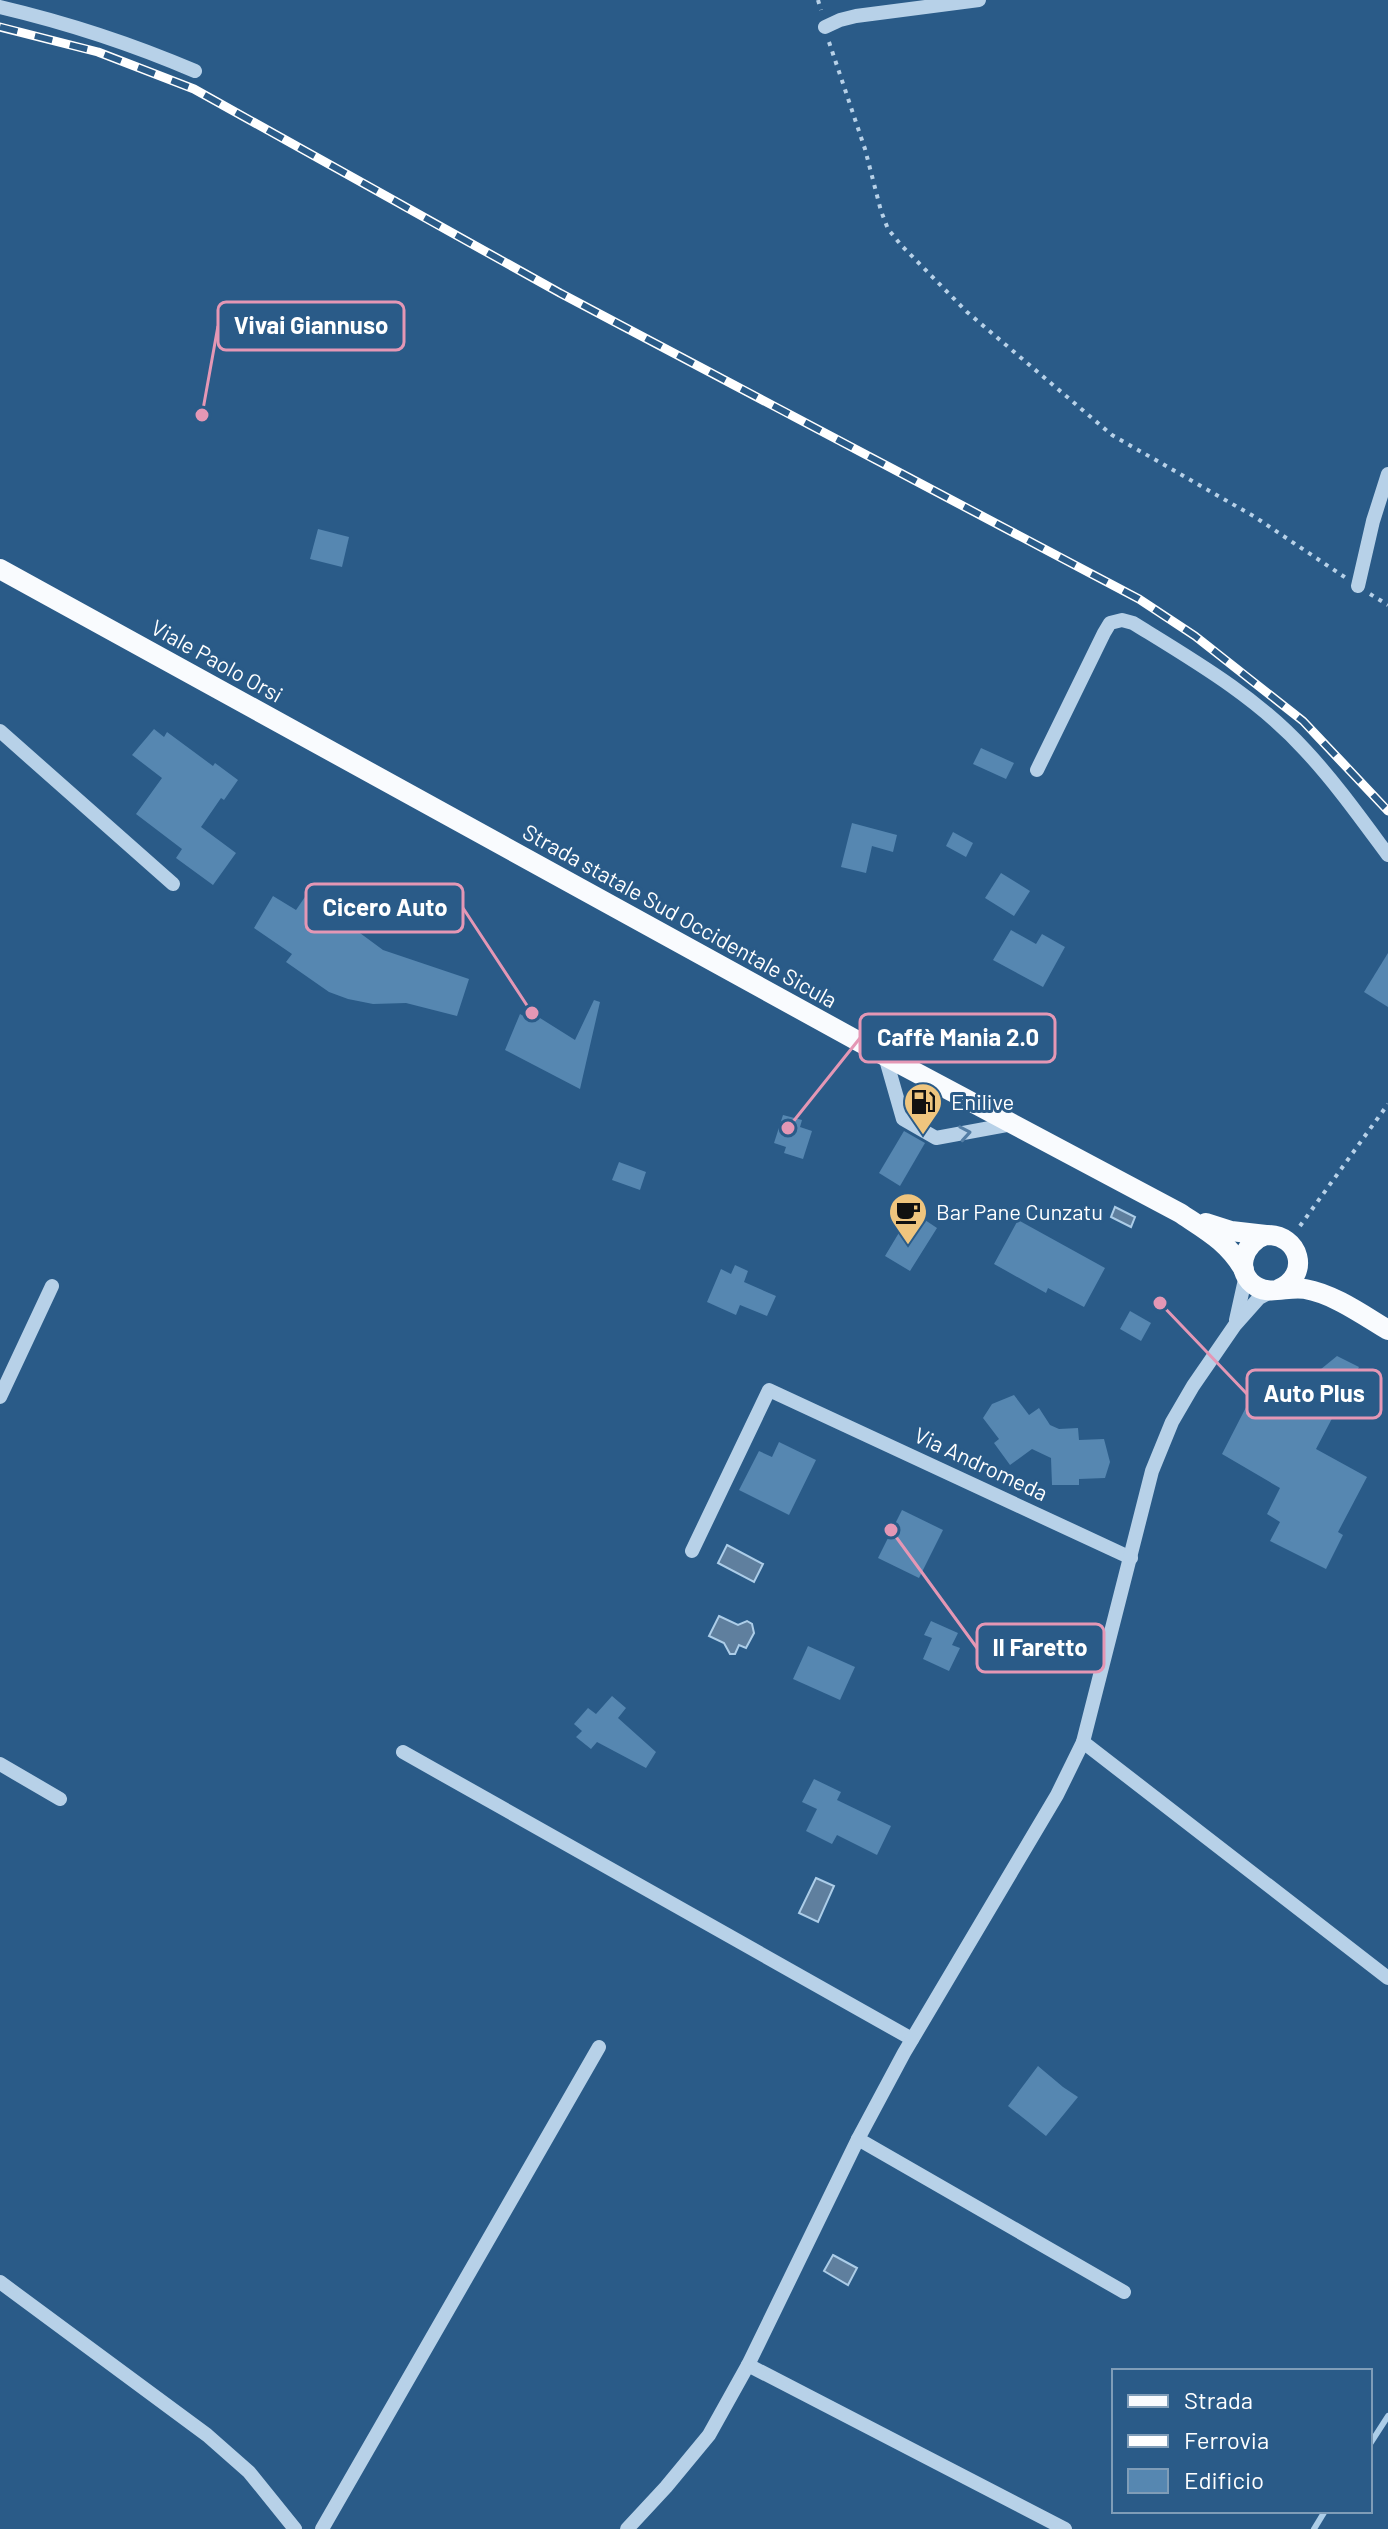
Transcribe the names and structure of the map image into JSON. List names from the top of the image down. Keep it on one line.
{"streets":{"main road":["Viale Paolo Orsi","Strada statale Sud Occidentale Sicula"],"street":["Via Andromeda"]},"crossings":[["Viale Paolo Orsi","Strada statale Sud Occidentale Sicula"]],"places":{"other":["Vivai Giannuso","Cicero Auto","Caffè Mania 2.0","Auto Plus","Il Faretto"],"fuel station":["Enilive"],"cafe":["Bar Pane Cunzatu"]},"legend":["Strada","Ferrovia","Edificio"]}
